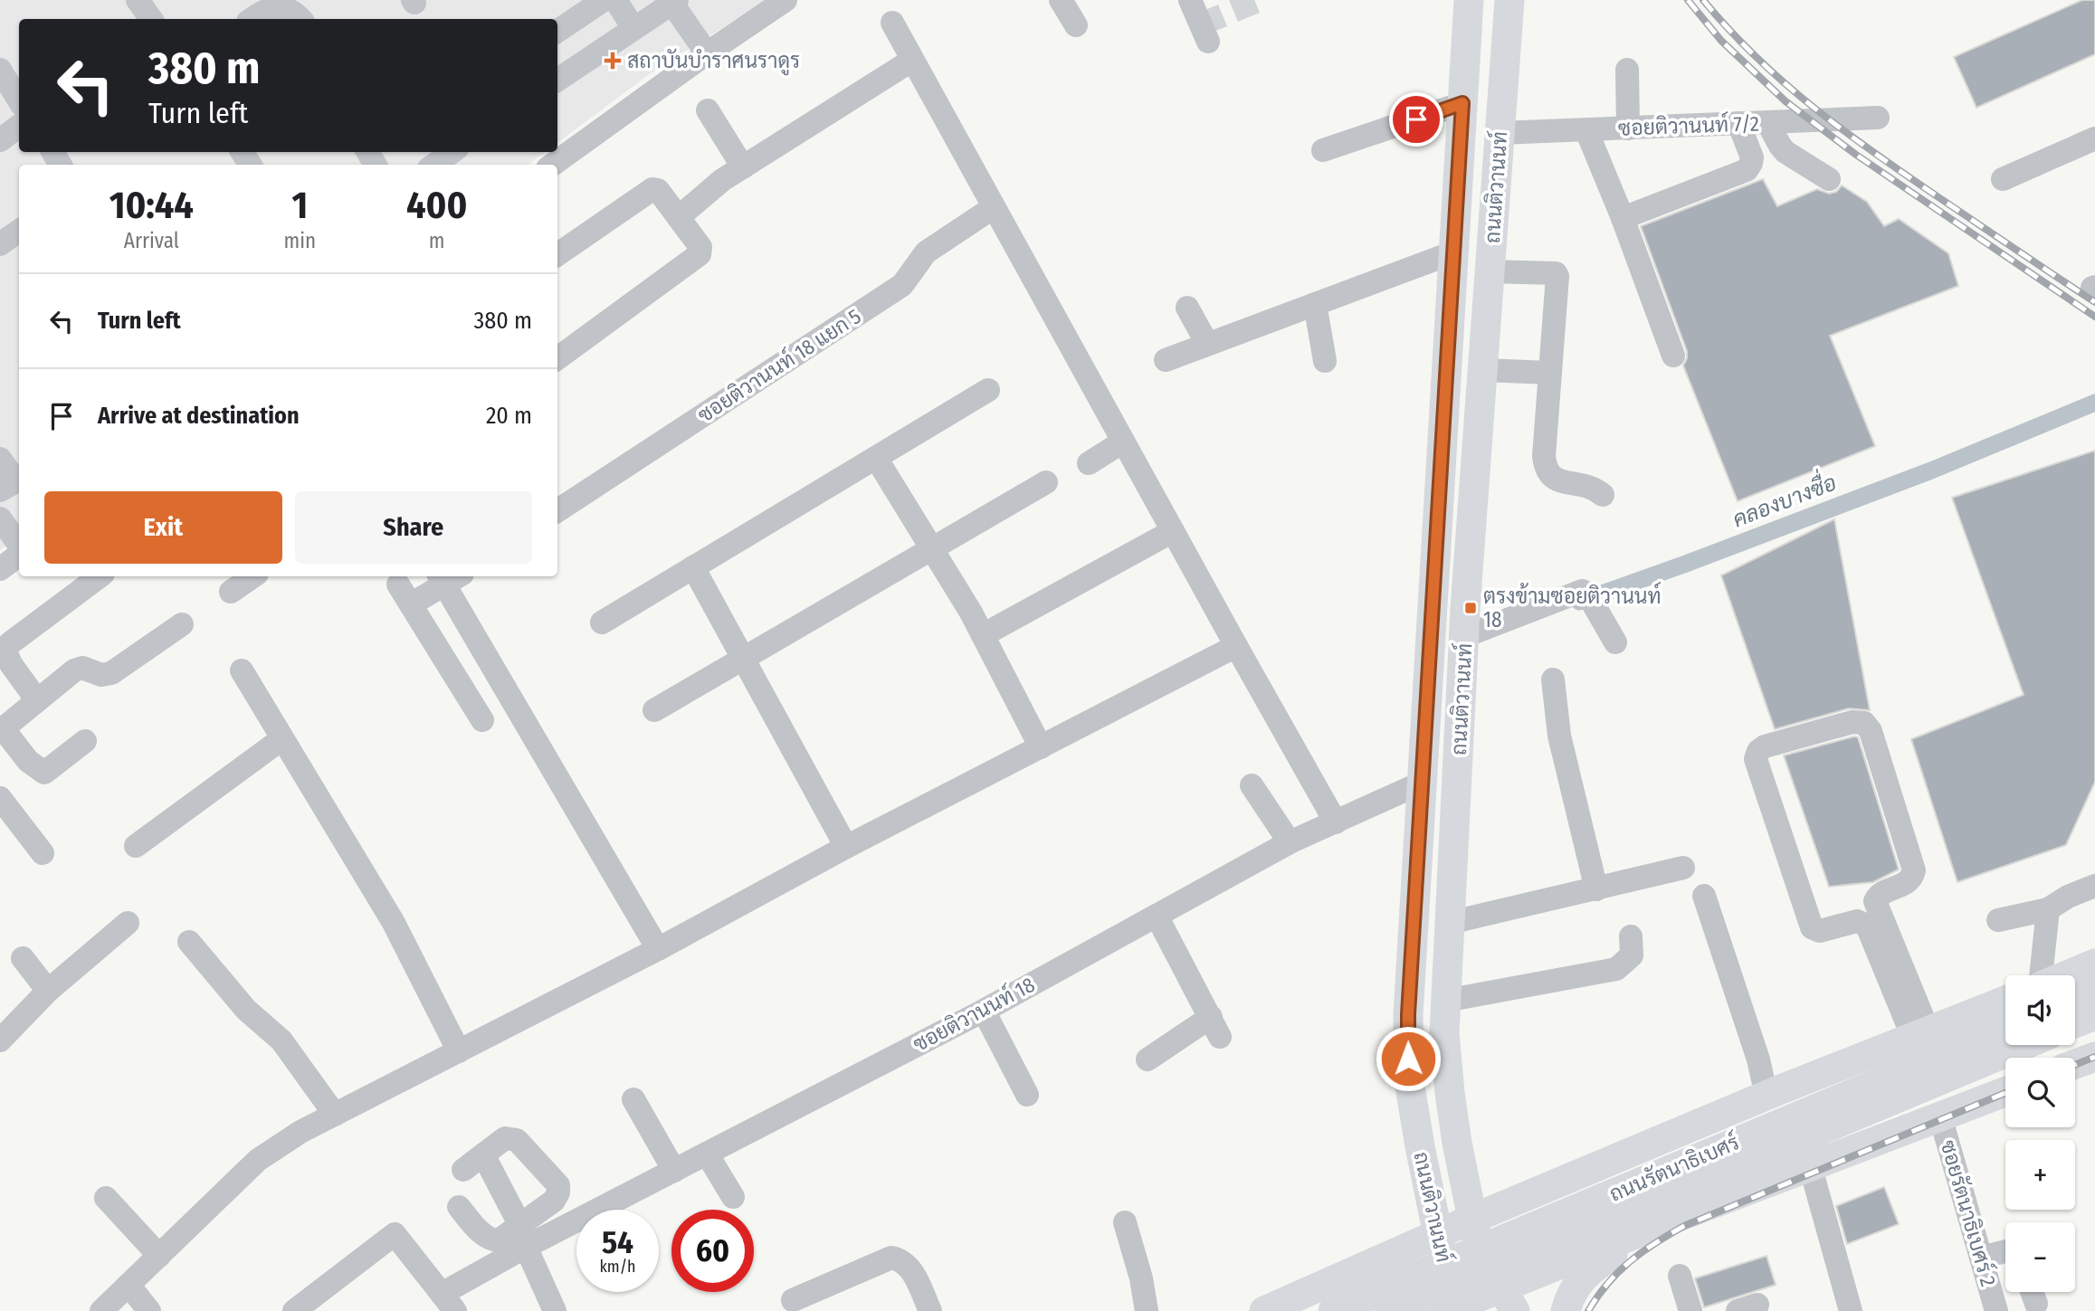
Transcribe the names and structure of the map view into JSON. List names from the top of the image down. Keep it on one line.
{"streets":{"main road":["ถนนติวานนท์","ถนนรัตนาธิเบศร์"],"street":["ซอยติวานนท์ 7/2","ซอยติวานนท์ 18 แยก 5","ซอยติวานนท์ 18","ซอยรัตนาธิเบศร์ 2"]},"crossings":[["ซอยติวานนท์ 7/2","ถนนติวานนท์"],["ถนนติวานนท์","ซอยติวานนท์ 18"],["ถนนติวานนท์","ถนนรัตนาธิเบศร์"]],"water":["คลองบางซื่อ"],"places":{"health":["สถาบันบำราศนราดูร"],"transit":["ตรงข้ามซอยติวานนท์ 18"]},"page":{"turn":["380 m","Turn left"],"eta":["10:44","Arrival","1","min","400","m"],"list":[{"name":"Turn left","value":"380 m"},{"name":"Arrive at destination","value":"20 m"}],"buttons":["Exit","Share"],"map_buttons":["+","−"],"speed":"54 km/h","limit":"60"}}
